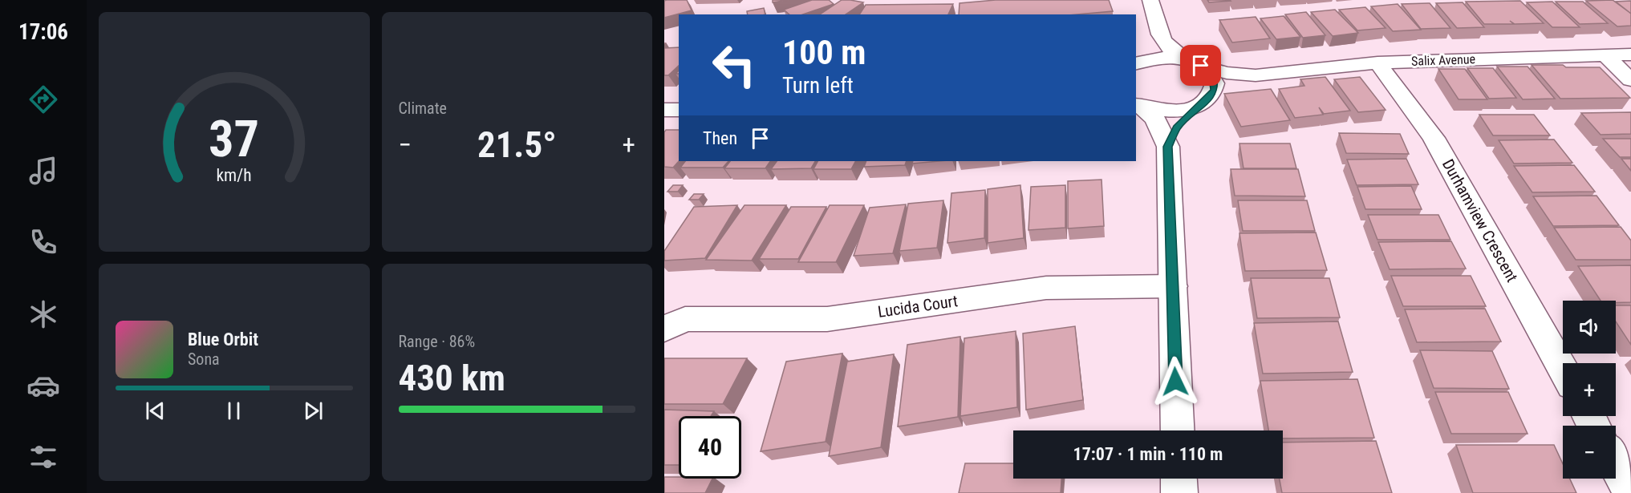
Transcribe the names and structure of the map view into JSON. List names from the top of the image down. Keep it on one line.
{"streets":{"street":["Salix Avenue","Durhamview Crescent","Lucida Court"]},"crossings":[["Salix Avenue","Durhamview Crescent"]],"page":{"tabs":"17:06","tile":["Climate",["Range · 86%","430 km"]],"turn":["100 m","Turn left"],"then":"Then","heat":["−","21.5°","+"],"map_buttons":["+","−"],"song":["Blue Orbit","Sona"],"limit":"40","trip":"17:07 · 1 min · 110 m","gauge":["37","km/h"]}}
